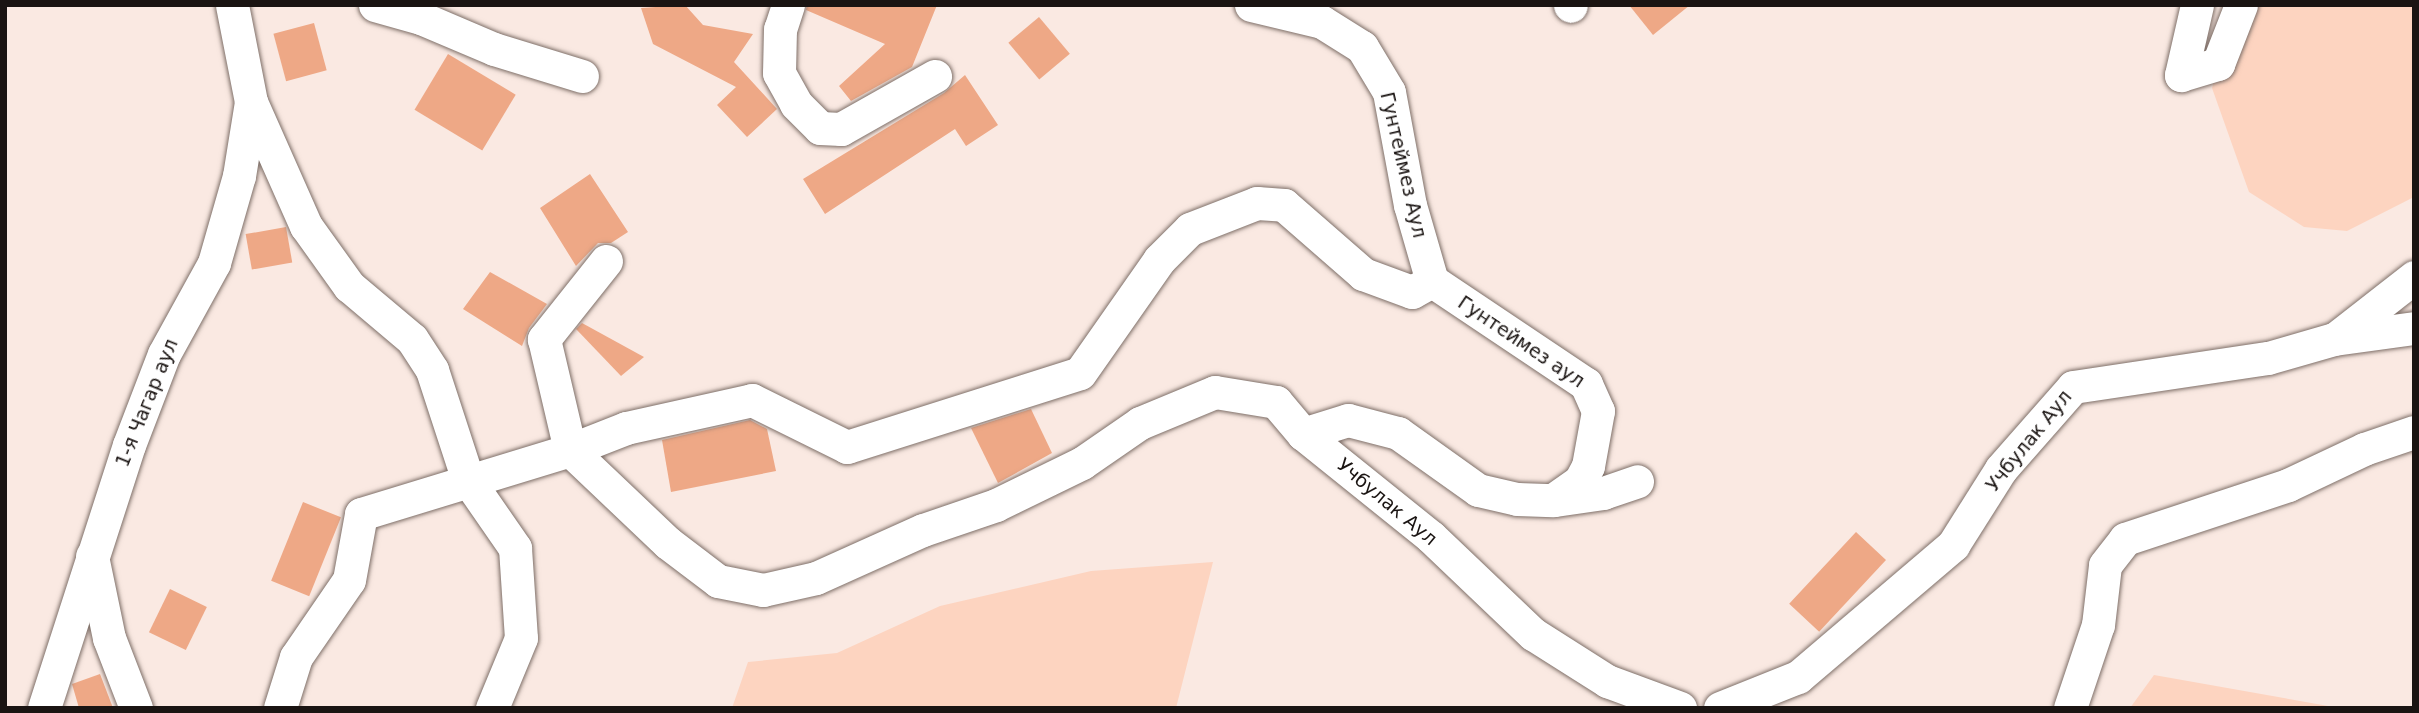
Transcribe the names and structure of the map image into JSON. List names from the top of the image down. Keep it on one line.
{"streets":{"street":["Гунтеймез Аул","Гунтеймез аул","1-я Чагар аул","Учбулак Аул"]},"crossings":[["Гунтеймез Аул","Гунтеймез аул"]]}
